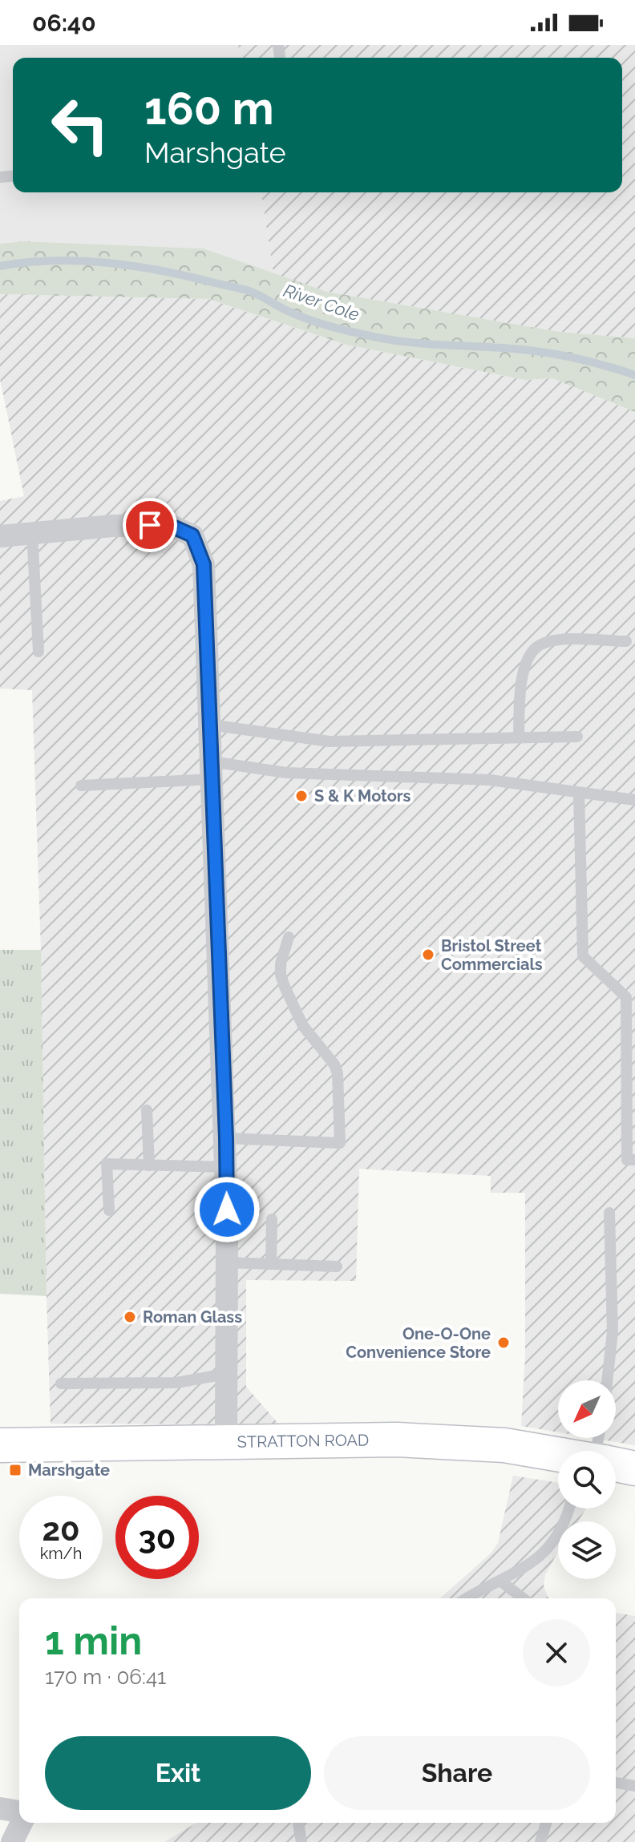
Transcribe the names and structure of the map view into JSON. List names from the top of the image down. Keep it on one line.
{"streets":{"street":["STRATTON ROAD"]},"water":["River Cole"],"places":{"other":["S & K Motors","Bristol Street Commercials","Roman Glass","One-O-One Convenience Store"],"transit":["Marshgate"]},"north":"bottom left","page":{"status":"06:40","turn":["160 m","Marshgate"],"speed":"20 km/h","limit":"30","heading":["1 min","170 m · 06:41"],"buttons":["Exit","Share"]}}
